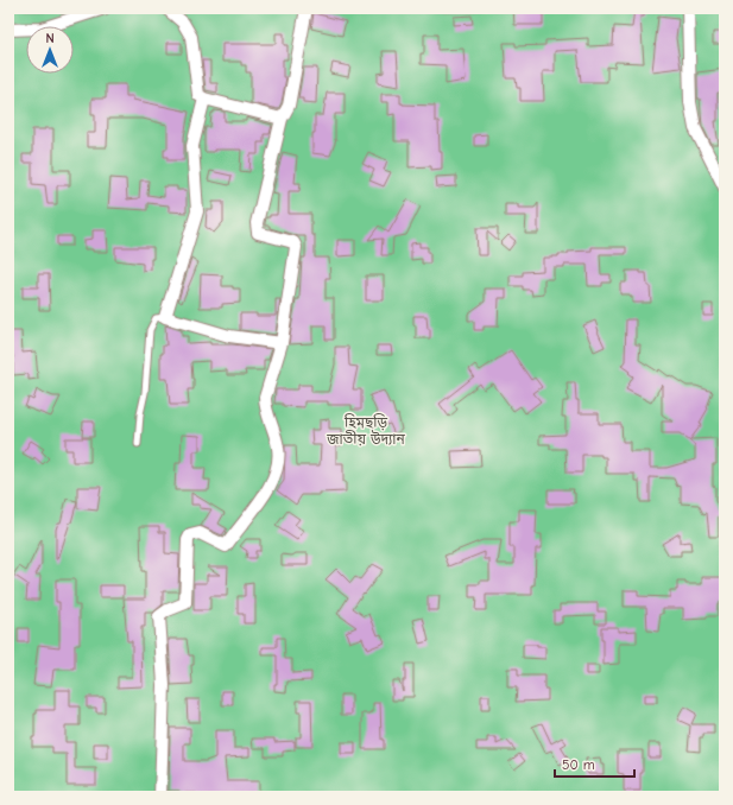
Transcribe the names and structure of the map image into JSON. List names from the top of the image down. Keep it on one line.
{"parks":["হিমছড়ি জাতীয় উদ্যান"],"scale_bar":"50 m","north":"top"}
